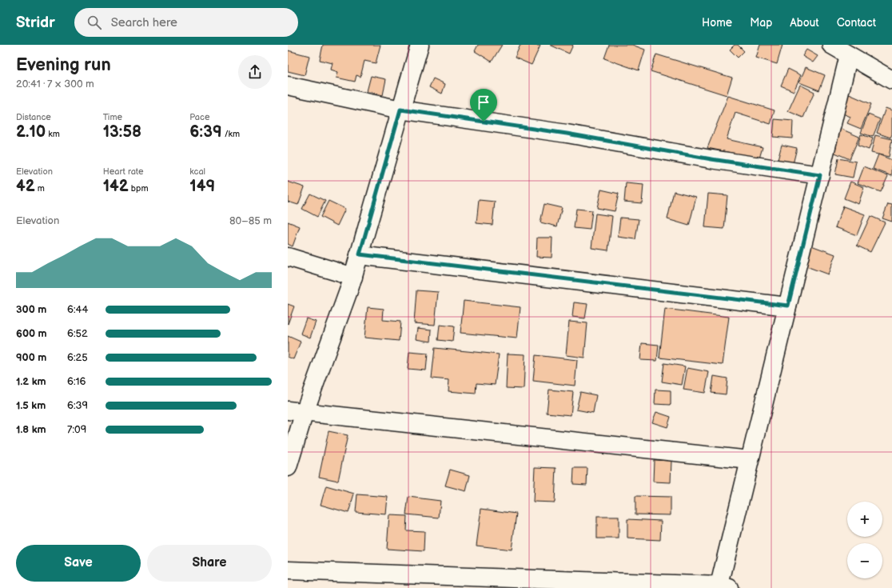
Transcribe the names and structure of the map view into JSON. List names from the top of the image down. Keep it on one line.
{"page":{"header":"Stridr","search":"Search here","nav":["Home","Map","About","Contact"],"heading":["Evening run","20:41 · 7 × 300 m"],"stats":[["Distance","2.10 km"],["Time","13:58"],["Pace","6:39 /km"],["Elevation","42 m"],["Heart rate","142 bpm"],["kcal","149"]],"chart":["Elevation","80–85 m"],"list":[{"name":"300 m","note":"6:44"},{"name":"600 m","note":"6:52"},{"name":"900 m","note":"6:25"},{"name":"1.2 km","note":"6:16"},{"name":"1.5 km","note":"6:39"},{"name":"1.8 km","note":"7:09"}],"map_buttons":["+","−"],"buttons":["Save","Share"]}}
